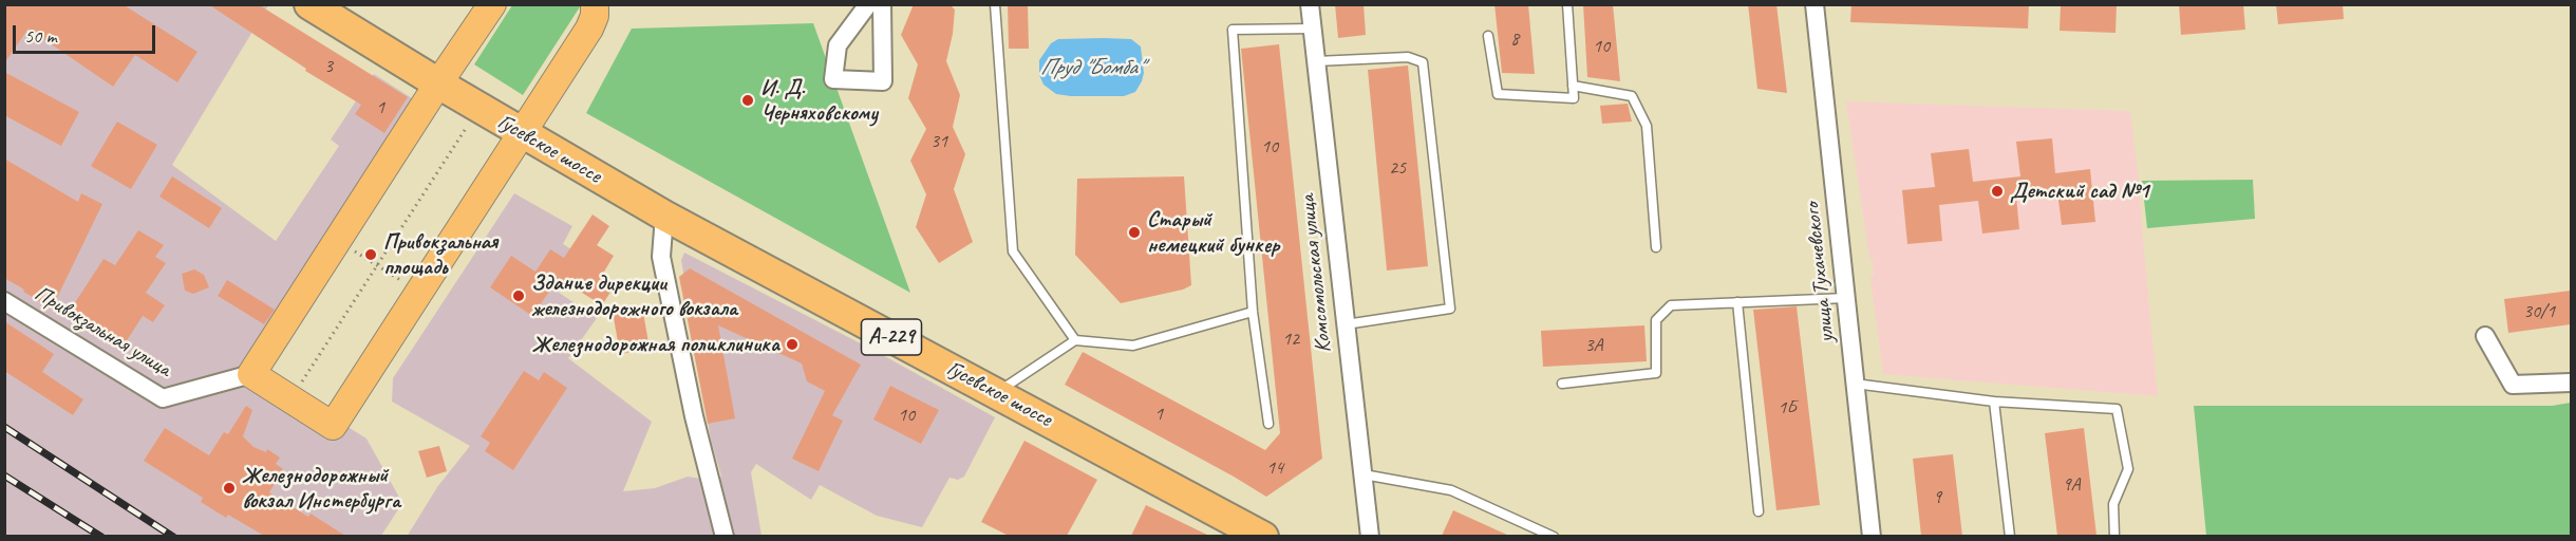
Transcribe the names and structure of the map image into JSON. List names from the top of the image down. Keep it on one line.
{"streets":{"highway":["Гусевское шоссе","А-229"],"street":["улица Тухачевского","Комсомольская улица","Привокзальная улица"]},"water":["Пруд \"Бомба\""],"places":["И. Д. Черняховскому","Детский сад №1","Старый немецкий бункер","Привокзальная площадь","Здание дирекции железнодорожного вокзала","Железнодорожная поликлиника","Железнодорожный вокзал Инстербурга"],"house_numbers":["8","10","3","1","31","10","25","30/1","12","3А","1Б","1","10","14","9А","9"],"scale_bar":"50 m"}
